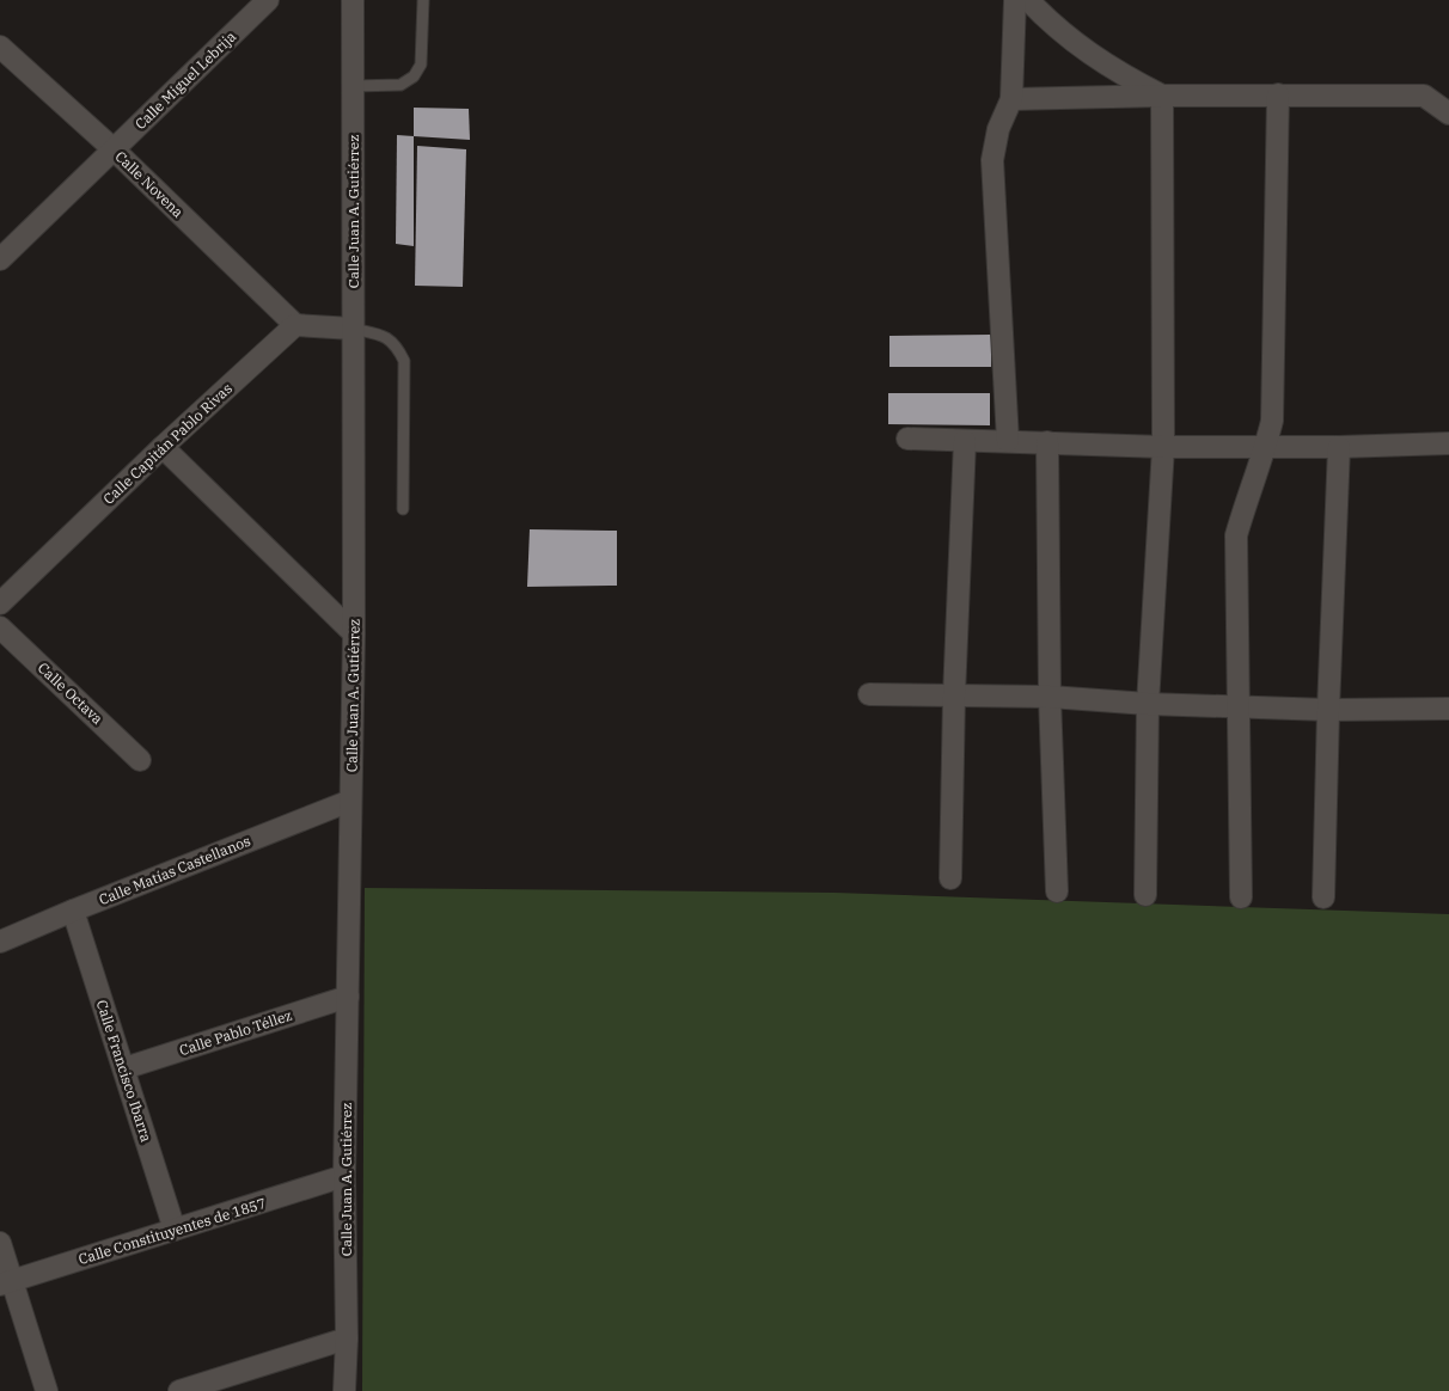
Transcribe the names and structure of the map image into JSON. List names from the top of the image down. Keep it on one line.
{"streets":{"street":["Calle Miguel Lebrija","Calle Novena","Calle Juan A. Gutiérrez","Calle Capitán Pablo Rivas","Calle Octava","Calle Matías Castellanos","Calle Pablo Téllez","Calle Francisco Ibarra","Calle Constituyentes de 1857"]},"crossings":[["Calle Miguel Lebrija","Calle Novena"],["Calle Novena","Calle Capitán Pablo Rivas"],["Calle Juan A. Gutiérrez","Calle Matías Castellanos"],["Calle Juan A. Gutiérrez","Calle Pablo Téllez"],["Calle Juan A. Gutiérrez","Calle Constituyentes de 1857"],["Calle Matías Castellanos","Calle Francisco Ibarra"],["Calle Pablo Téllez","Calle Francisco Ibarra"],["Calle Francisco Ibarra","Calle Constituyentes de 1857"]]}
